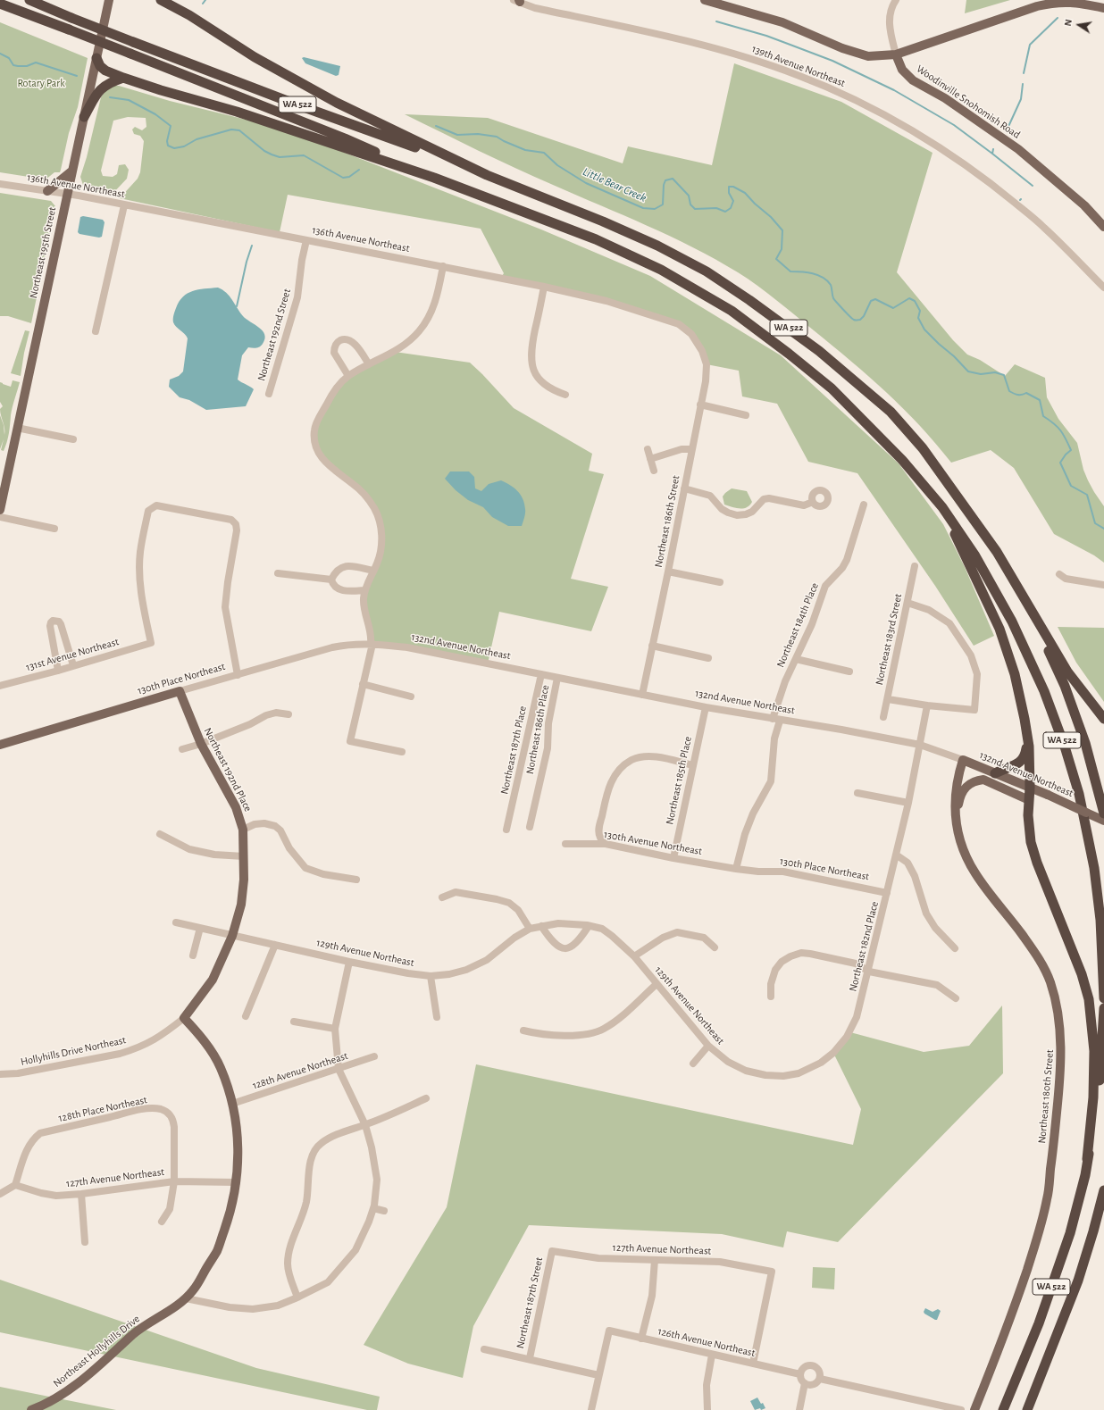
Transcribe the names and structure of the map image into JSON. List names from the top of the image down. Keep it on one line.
{"streets":{"highway":["WA 522"],"main road":["Woodinville Snohomish Road","Northeast 195th Street","132nd Avenue Northeast","130th Place Northeast","Northeast 192nd Place","Northeast 180th Street","Northeast Hollyhills Drive"],"street":["139th Avenue Northeast","136th Avenue Northeast","Northeast 192nd Street","Northeast 186th Street","Northeast 184th Place","Northeast 183rd Street","131st Avenue Northeast","Northeast 186th Place","Northeast 187th Place","Northeast 185th Place","130th Avenue Northeast","Northeast 182nd Place","129th Avenue Northeast","Hollyhills Drive Northeast","128th Avenue Northeast","128th Place Northeast","127th Avenue Northeast","Northeast 187th Street","126th Avenue Northeast"]},"crossings":[["136th Avenue Northeast","Northeast 195th Street"],["136th Avenue Northeast","Northeast 192nd Street"],["136th Avenue Northeast","Northeast 186th Street"],["Northeast 186th Street","132nd Avenue Northeast"],["Northeast 184th Place","132nd Avenue Northeast"],["Northeast 184th Place","130th Place Northeast"],["Northeast 184th Place","130th Avenue Northeast"],["132nd Avenue Northeast","130th Place Northeast"],["132nd Avenue Northeast","Northeast 186th Place"],["132nd Avenue Northeast","Northeast 187th Place"],["132nd Avenue Northeast","Northeast 185th Place"],["132nd Avenue Northeast","Northeast 182nd Place"],["132nd Avenue Northeast","Northeast 180th Street"],["131st Avenue Northeast","130th Place Northeast"],["130th Place Northeast","Northeast 192nd Place"],["130th Place Northeast","130th Avenue Northeast"],["130th Place Northeast","Northeast 182nd Place"],["Northeast 192nd Place","129th Avenue Northeast"],["Northeast 192nd Place","Hollyhills Drive Northeast"],["Northeast 192nd Place","Northeast Hollyhills Drive"],["Northeast 185th Place","130th Avenue Northeast"],["Northeast 182nd Place","129th Avenue Northeast"],["Hollyhills Drive Northeast","Northeast Hollyhills Drive"],["128th Avenue Northeast","Northeast Hollyhills Drive"],["128th Place Northeast","127th Avenue Northeast"],["127th Avenue Northeast","Northeast 187th Street"],["127th Avenue Northeast","126th Avenue Northeast"],["127th Avenue Northeast","Northeast Hollyhills Drive"]],"water":["Little Bear Creek"],"parks":["Rotary Park"],"north":"left"}
